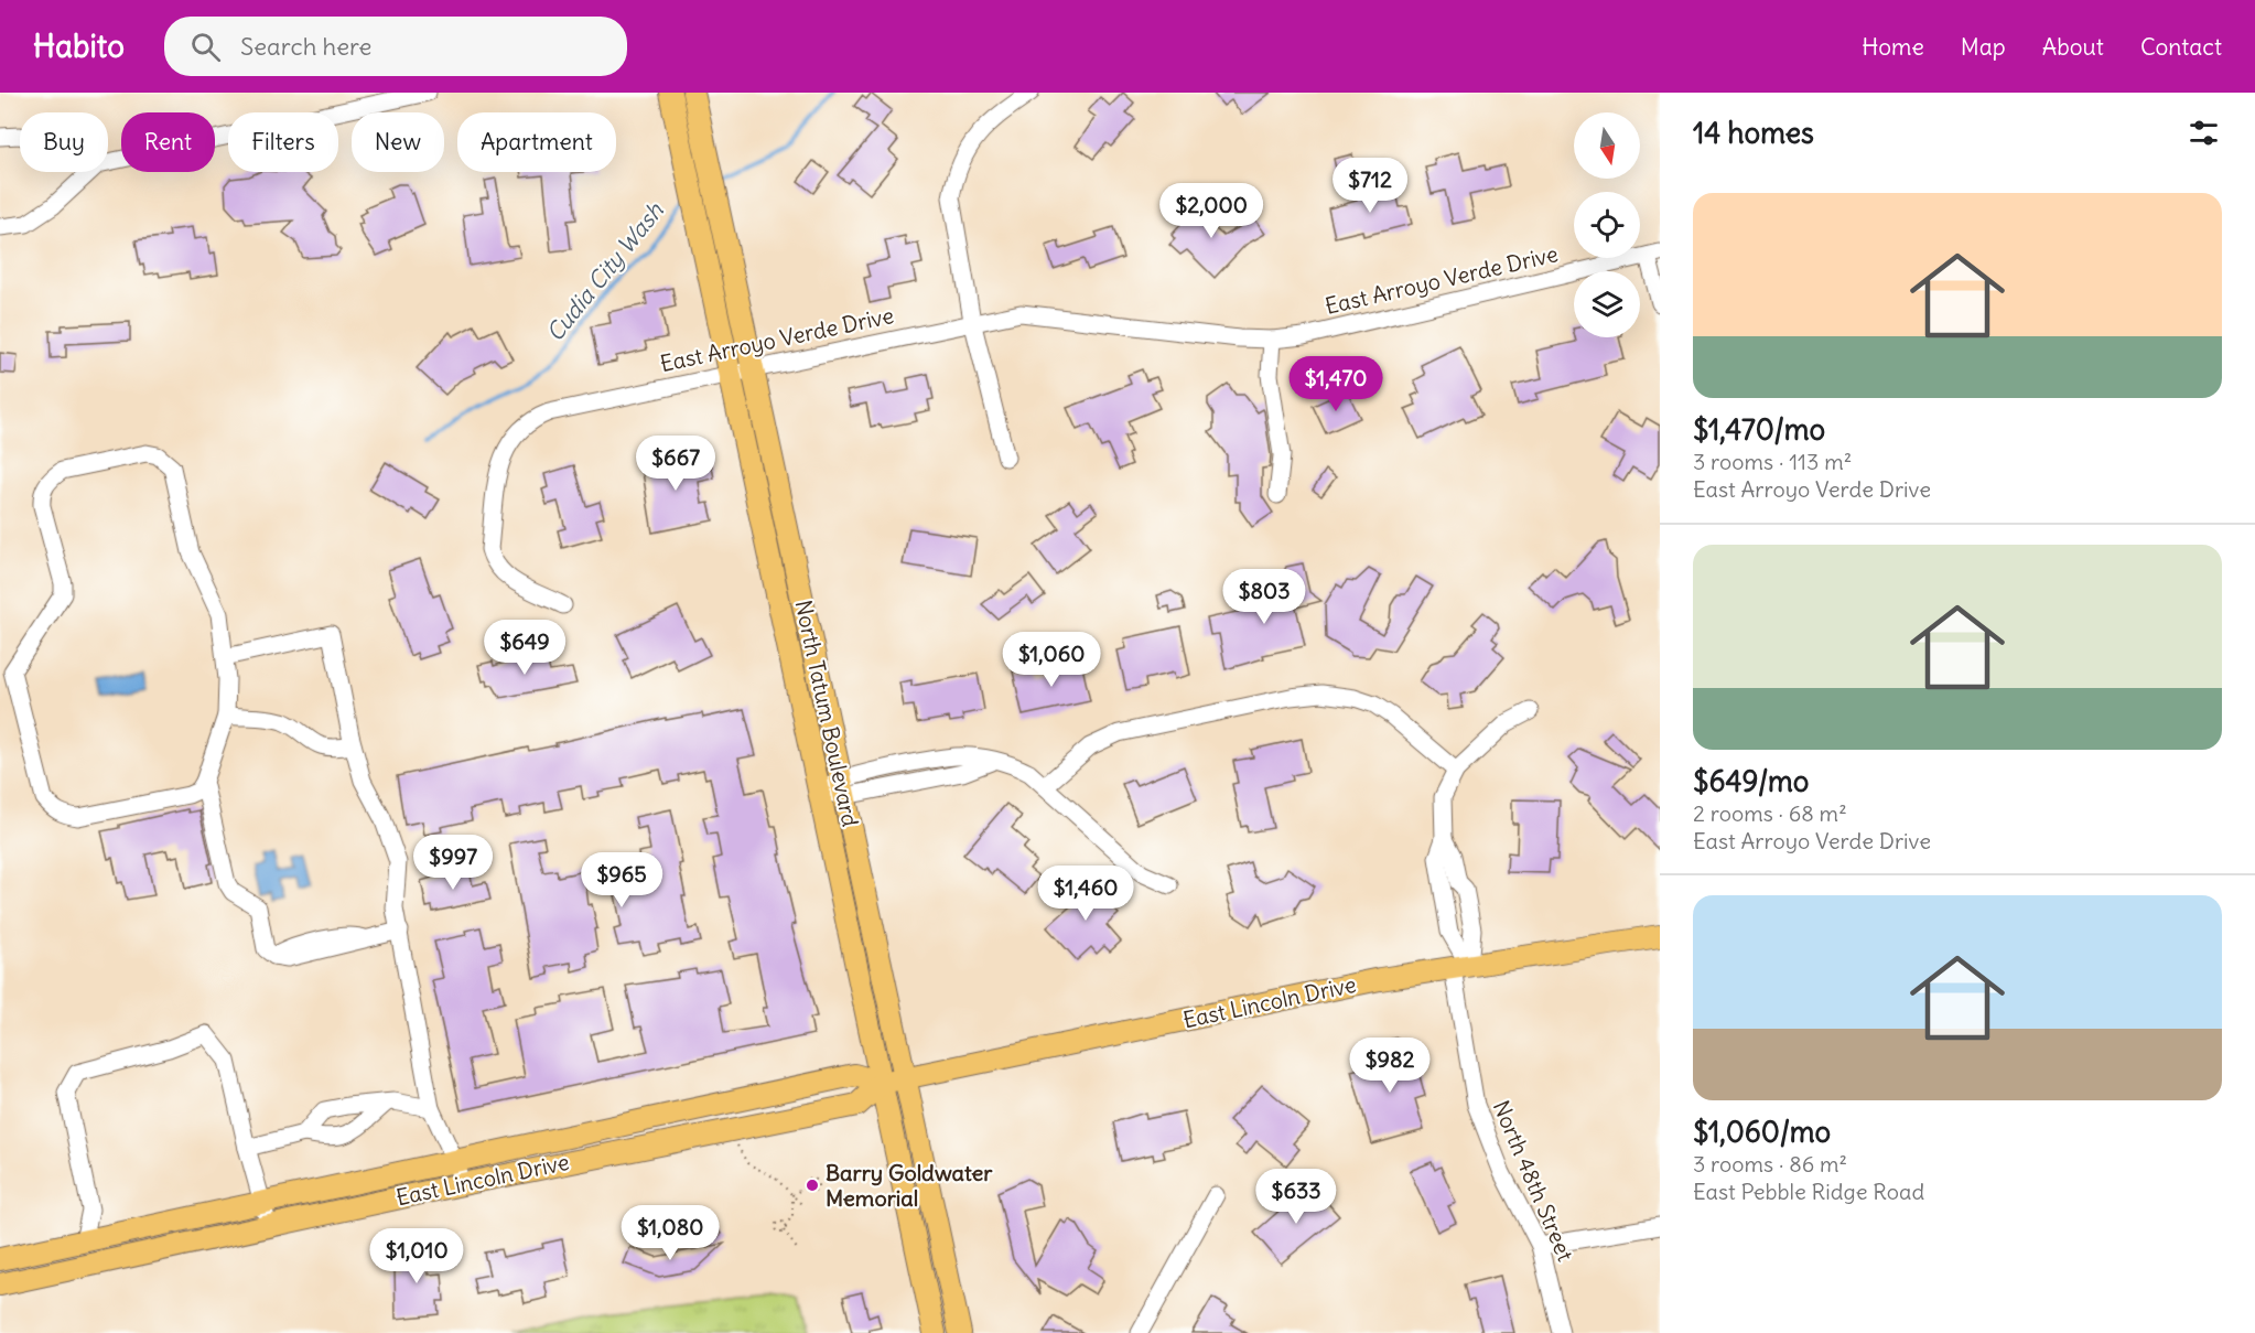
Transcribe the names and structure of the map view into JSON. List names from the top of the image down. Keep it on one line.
{"streets":{"main road":["North Tatum Boulevard","East Lincoln Drive"],"street":["East Arroyo Verde Drive","North 48th Street"]},"crossings":[["East Arroyo Verde Drive","North Tatum Boulevard"],["North Tatum Boulevard","East Lincoln Drive"],["East Lincoln Drive","North 48th Street"]],"water":["Cudia City Wash"],"places":["Barry Goldwater Memorial"],"north":"bottom","page":{"header":"Habito","search":"Search here","nav":["Home","Map","About","Contact"],"heading":"14 homes","chip":["Buy","Rent","Filters","New","Apartment"],"price":["$712","$2,000","$1,470","$667","$803","$649","$1,060","$997","$965","$1,460","$982","$633","$1,080","$1,010"],"list":[{"name":"$1,470/mo","note":"3 rooms · 113 m² · East Arroyo Verde Drive"},{"name":"$649/mo","note":"2 rooms · 68 m² · East Arroyo Verde Drive"},{"name":"$1,060/mo","note":"3 rooms · 86 m² · East Pebble Ridge Road"}]}}
